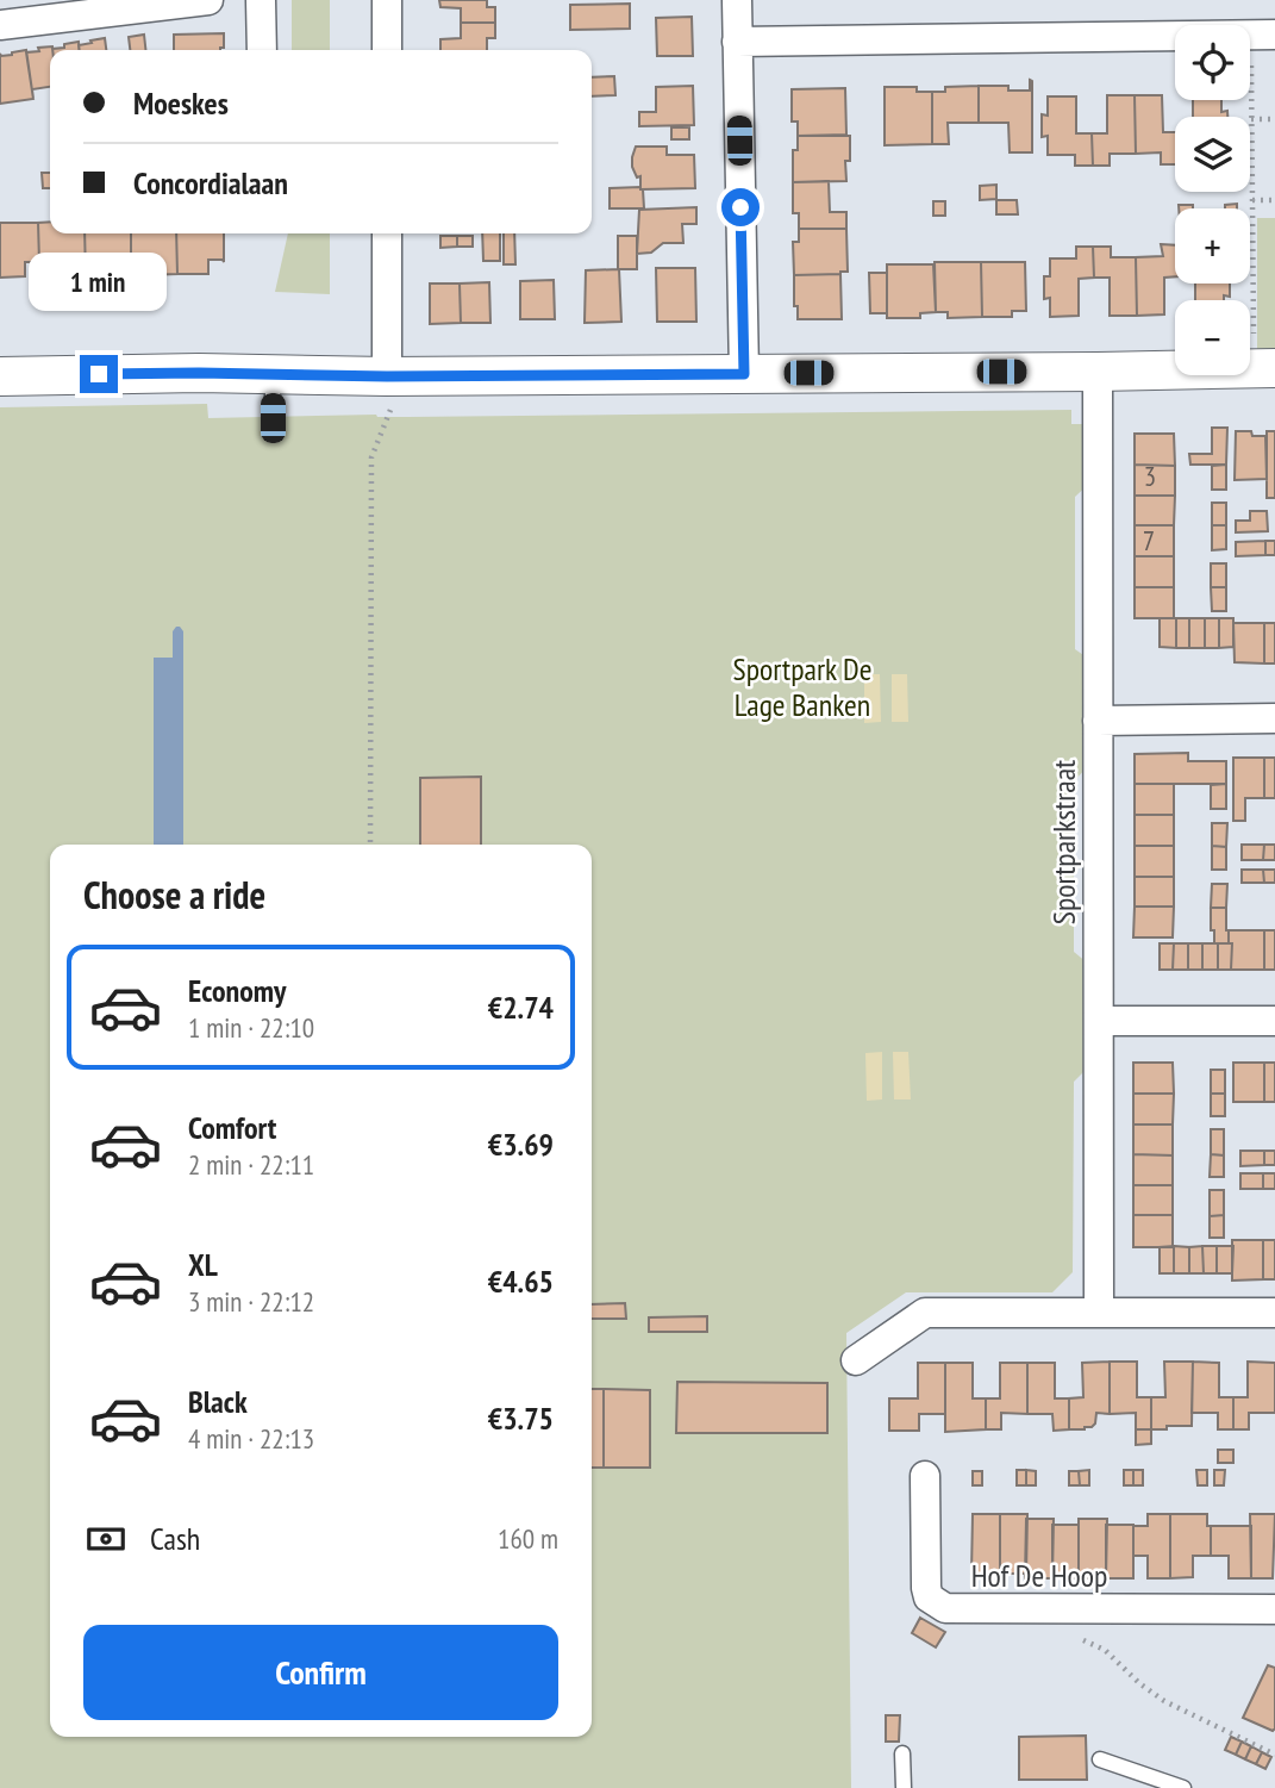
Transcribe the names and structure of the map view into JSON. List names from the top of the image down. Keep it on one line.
{"streets":{"street":["Sportparkstraat","Hof De Hoop"]},"parks":["Sportpark De Lage Banken"],"house_numbers":["3","7"],"page":{"map_buttons":["+","−"],"banner":["Moeskes","Concordialaan"],"bubble":"1 min","heading":"Choose a ride","list":[{"name":"Economy","note":"1 min · 22:10","value":"€2.74"},{"name":"Comfort","note":"2 min · 22:11","value":"€3.69"},{"name":"XL","note":"3 min · 22:12","value":"€4.65"},{"name":"Black","note":"4 min · 22:13","value":"€3.75"}],"pay":["Cash","160 m"],"buttons":"Confirm"}}
